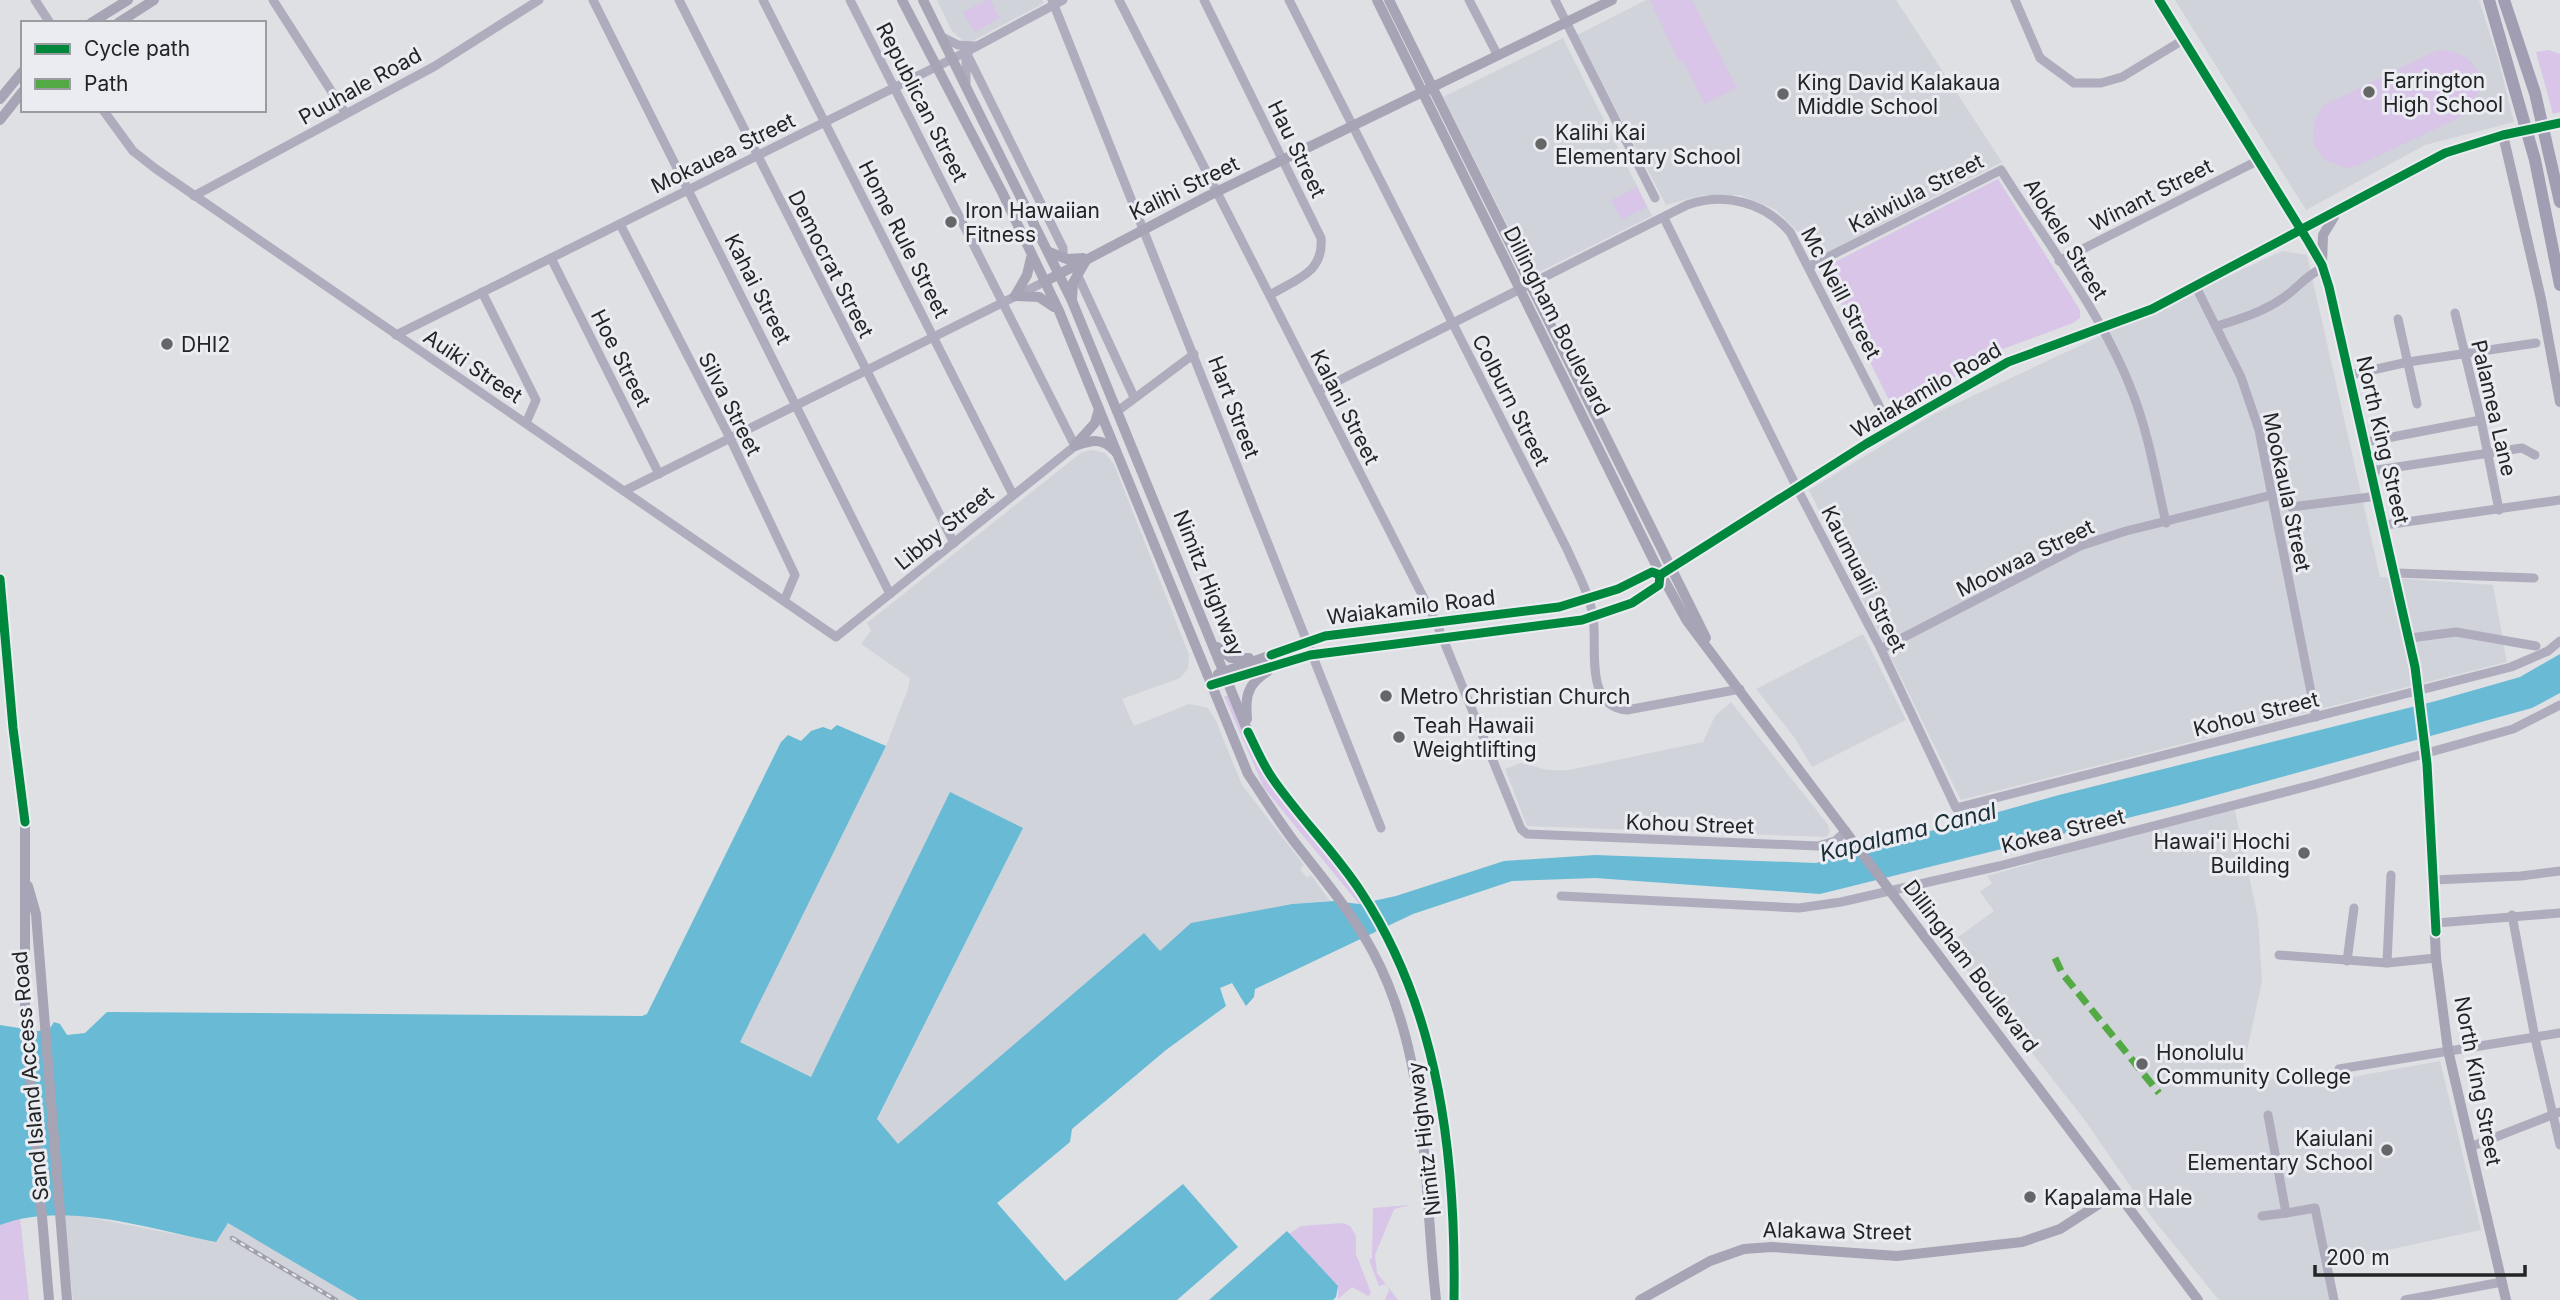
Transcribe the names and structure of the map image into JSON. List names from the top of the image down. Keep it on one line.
{"streets":{"main road":["Kalihi Street","Dillingham Boulevard","Waiakamilo Road","North King Street","Nimitz Highway","Sand Island Access Road","Alakawa Street"],"street":["Puuhale Road","Republican Street","Hau Street","Mokauea Street","Kaiwiula Street","Winant Street","Home Rule Street","Alokele Street","Democrat Street","Kahai Street","Mc Neill Street","Hoe Street","Auiki Street","Colburn Street","Silva Street","Hart Street","Kalani Street","Palamea Lane","Mookaula Street","Libby Street","Moowaa Street","Kaumualii Street","Kohou Street","Kokea Street"]},"crossings":[["Puuhale Road","Auiki Street"],["Republican Street","Mokauea Street"],["Republican Street","Kalihi Street"],["Republican Street","Libby Street"],["Hau Street","Kalihi Street"],["Hau Street","Kalani Street"],["Mokauea Street","Home Rule Street"],["Mokauea Street","Democrat Street"],["Mokauea Street","Kahai Street"],["Mokauea Street","Hoe Street"],["Mokauea Street","Auiki Street"],["Mokauea Street","Silva Street"],["Mokauea Street","Hart Street"],["Mokauea Street","Nimitz Highway"],["Kalihi Street","Home Rule Street"],["Kalihi Street","Democrat Street"],["Kalihi Street","Kahai Street"],["Kalihi Street","Dillingham Boulevard"],["Kalihi Street","Hoe Street"],["Kalihi Street","Auiki Street"],["Kalihi Street","Colburn Street"],["Kalihi Street","Silva Street"],["Kalihi Street","Hart Street"],["Kalihi Street","Kalani Street"],["Kalihi Street","Nimitz Highway"],["Kaiwiula Street","Alokele Street"],["Kaiwiula Street","Mc Neill Street"],["Winant Street","Alokele Street"],["Winant Street","North King Street"],["Home Rule Street","Libby Street"],["Alokele Street","Waiakamilo Road"],["Alokele Street","Moowaa Street"],["Democrat Street","Libby Street"],["Kahai Street","Libby Street"],["Mc Neill Street","Dillingham Boulevard"],["Mc Neill Street","Waiakamilo Road"],["Mc Neill Street","Colburn Street"],["Mc Neill Street","Kalani Street"],["Mc Neill Street","Kaumualii Street"],["Dillingham Boulevard","Waiakamilo Road"],["Dillingham Boulevard","Colburn Street"],["Dillingham Boulevard","Kohou Street"],["Dillingham Boulevard","Kokea Street"],["Dillingham Boulevard","Alakawa Street"],["Auiki Street","Silva Street"],["Auiki Street","Libby Street"],["Waiakamilo Road","Colburn Street"],["Waiakamilo Road","Hart Street"],["Waiakamilo Road","Kalani Street"],["Waiakamilo Road","North King Street"],["Waiakamilo Road","Mookaula Street"],["Waiakamilo Road","Kaumualii Street"],["Waiakamilo Road","Nimitz Highway"],["Kalani Street","Kohou Street"],["North King Street","Kohou Street"],["North King Street","Kokea Street"],["Mookaula Street","Moowaa Street"],["Mookaula Street","Kohou Street"],["Moowaa Street","Kaumualii Street"],["Kaumualii Street","Kohou Street"]],"water":["Kapalama Canal"],"places":["Farrington High School","King David Kalakaua Middle School","Kalihi Kai Elementary School","Iron Hawaiian Fitness","DHI2","Metro Christian Church","Teah Hawaii Weightlifting","Hawai'i Hochi Building","Honolulu Community College","Kaiulani Elementary School","Kapalama Hale"],"legend":["Cycle path","Path"],"scale_bar":"200 m"}
